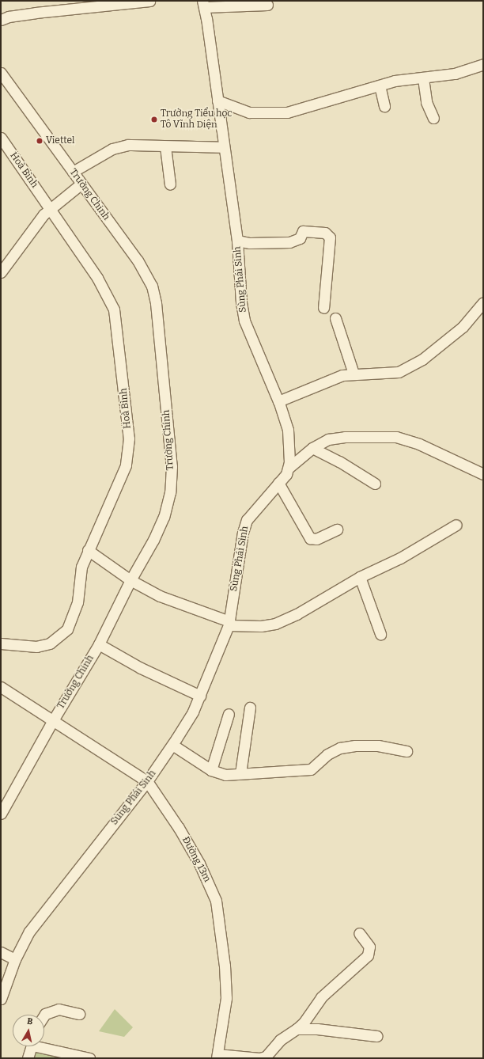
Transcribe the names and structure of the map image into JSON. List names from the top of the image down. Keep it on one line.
{"streets":{"street":["Hoà Bình","Trường Chinh","Sùng Phái Sinh","Đường 13m"]},"crossings":[["Trường Chinh","Đường 13m"],["Sùng Phái Sinh","Đường 13m"]],"places":["Trường Tiểu học Tô Vĩnh Diện","Viettel"],"north":"top"}
